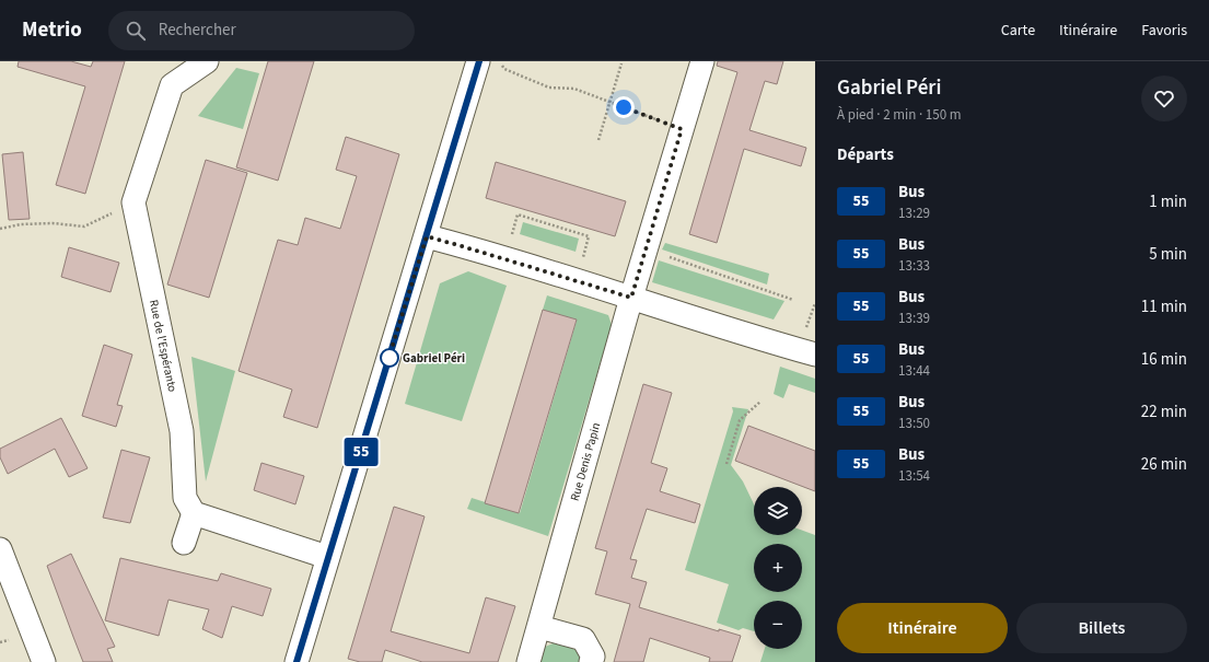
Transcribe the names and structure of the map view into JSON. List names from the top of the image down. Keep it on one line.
{"streets":{"street":["Rue de l'Espéranto","Rue Denis Papin"]},"places":["Gabriel Péri"],"lines":["bus line 55"],"page":{"header":"Metrio","search":"Rechercher","nav":["Carte","Itinéraire","Favoris"],"on_map":"55","heading":[["Gabriel Péri","À pied · 2 min · 150 m"],"Départs"],"list":[{"mark":"55","name":"Bus","note":"13:29","value":"1 min"},{"mark":"55","name":"Bus","note":"13:33","value":"5 min"},{"mark":"55","name":"Bus","note":"13:39","value":"11 min"},{"mark":"55","name":"Bus","note":"13:44","value":"16 min"},{"mark":"55","name":"Bus","note":"13:50","value":"22 min"},{"mark":"55","name":"Bus","note":"13:54","value":"26 min"}],"map_buttons":["+","−"],"buttons":["Itinéraire","Billets"]}}
